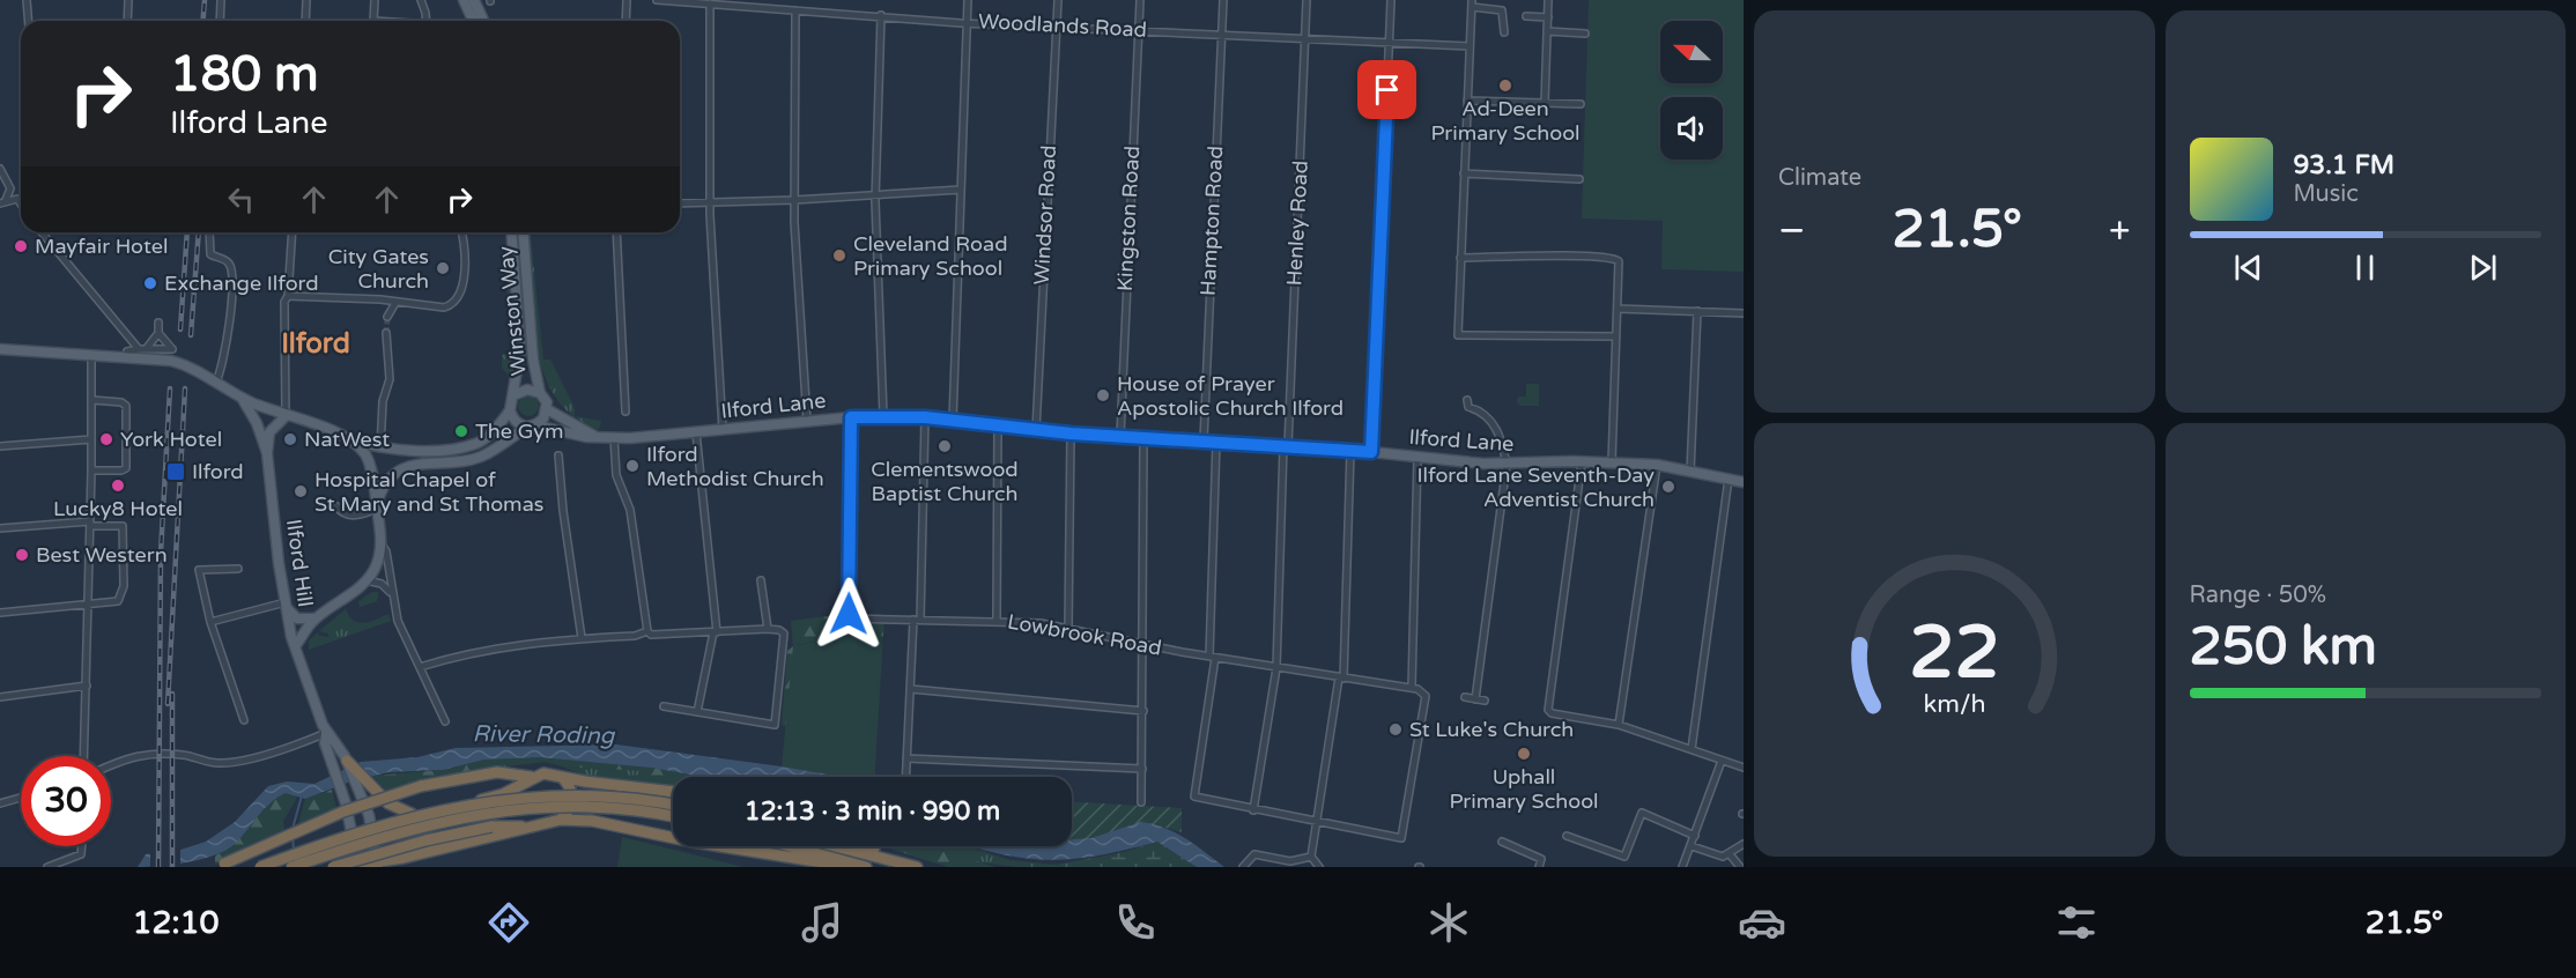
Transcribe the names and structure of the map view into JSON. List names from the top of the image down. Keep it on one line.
{"streets":{"main road":["Winston Way","Ilford Lane","Ilford Hill"],"street":["Woodlands Road","Windsor Road","Kingston Road","Hampton Road","Henley Road","Lowbrook Road"]},"crossings":[["Woodlands Road","Windsor Road"],["Woodlands Road","Kingston Road"],["Woodlands Road","Hampton Road"],["Woodlands Road","Henley Road"],["Windsor Road","Ilford Lane"],["Kingston Road","Ilford Lane"],["Hampton Road","Ilford Lane"],["Henley Road","Ilford Lane"],["Henley Road","Lowbrook Road"],["Winston Way","Ilford Lane"],["Ilford Lane","Lowbrook Road"]],"districts":["Ilford"],"water":["River Roding"],"places":{"other":["Ad-Deen Primary School","Mayfair Hotel","Cleveland Road Primary School","City Gates Church","Exchange Ilford","House of Prayer Apostolic Church Ilford","The Gym","York Hotel","NatWest","Clementswood Baptist Church","Ilford Methodist Church","Lucky8 Hotel","Ilford Lane Seventh-Day Adventist Church","Hospital Chapel of St Mary and St Thomas","Best Western","St Luke's Church","Uphall Primary School"],"transit":["Ilford"]},"north":"left","page":{"tile":["Climate",["Range · 50%","250 km"]],"turn":["180 m","Ilford Lane"],"song":["93.1 FM","Music"],"heat":["−","21.5°","+"],"limit":"30","trip":"12:13 · 3 min · 990 m","tabs":["12:10","21.5°"],"gauge":["22","km/h"]}}
